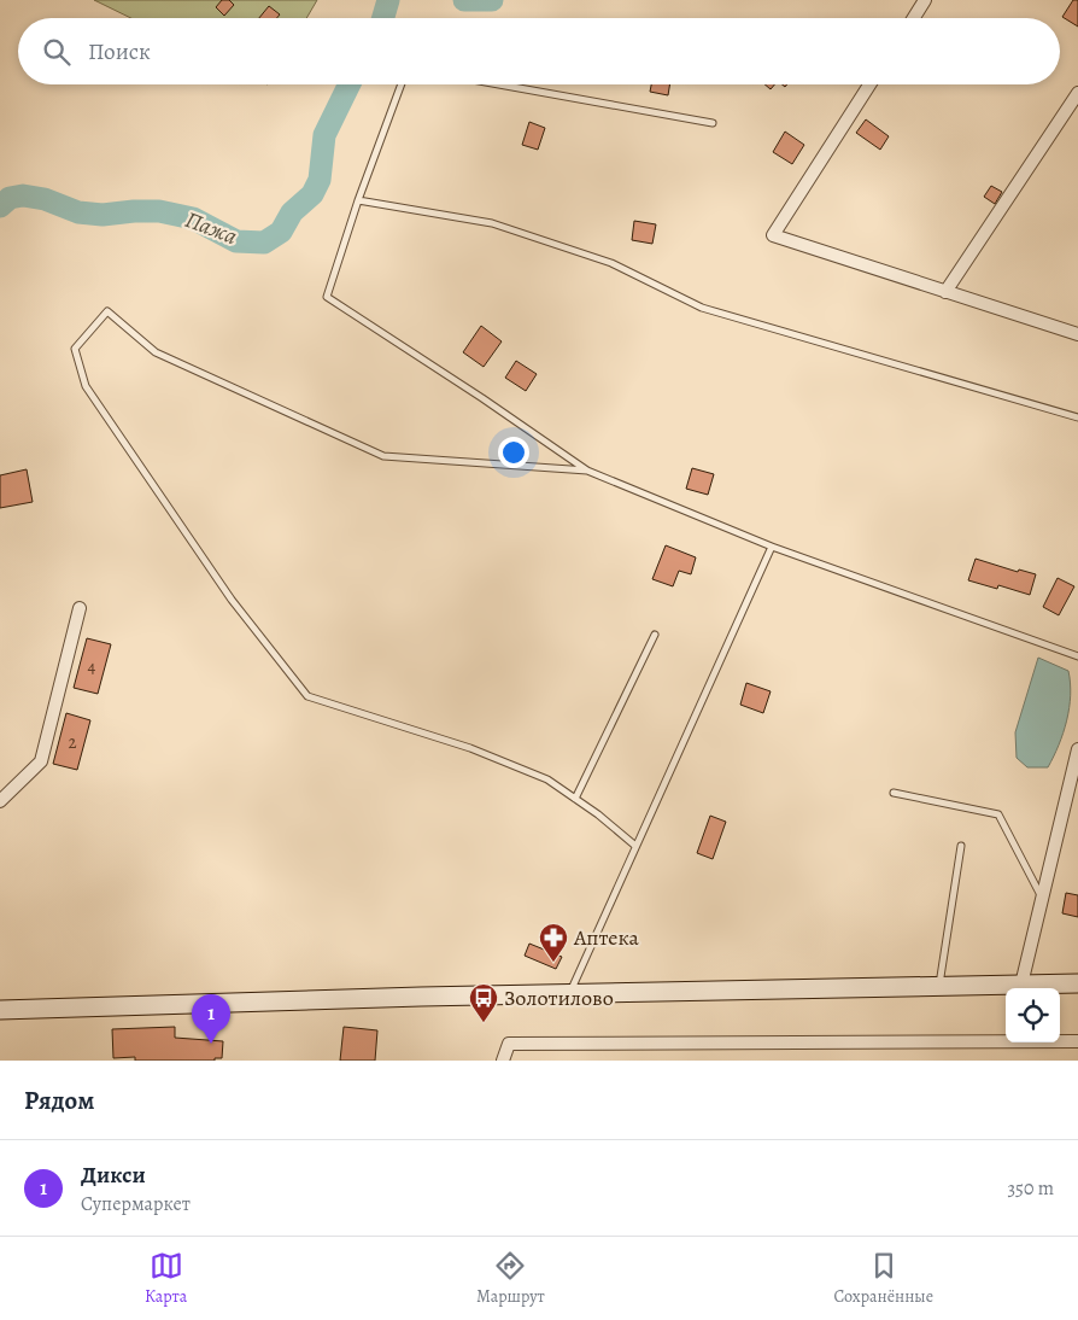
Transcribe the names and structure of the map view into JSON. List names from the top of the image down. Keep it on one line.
{"water":["Пажа"],"places":{"pharmacy":["Аптека"],"bus stop":["Золотилово"]},"house_numbers":["4","2"],"page":{"search":"Поиск","pins":"1","heading":"Рядом","list":[{"mark":"1","name":"Дикси","note":"Супермаркет","value":"350 m"}],"nav":["Карта","Маршрут","Сохранённые"]}}
